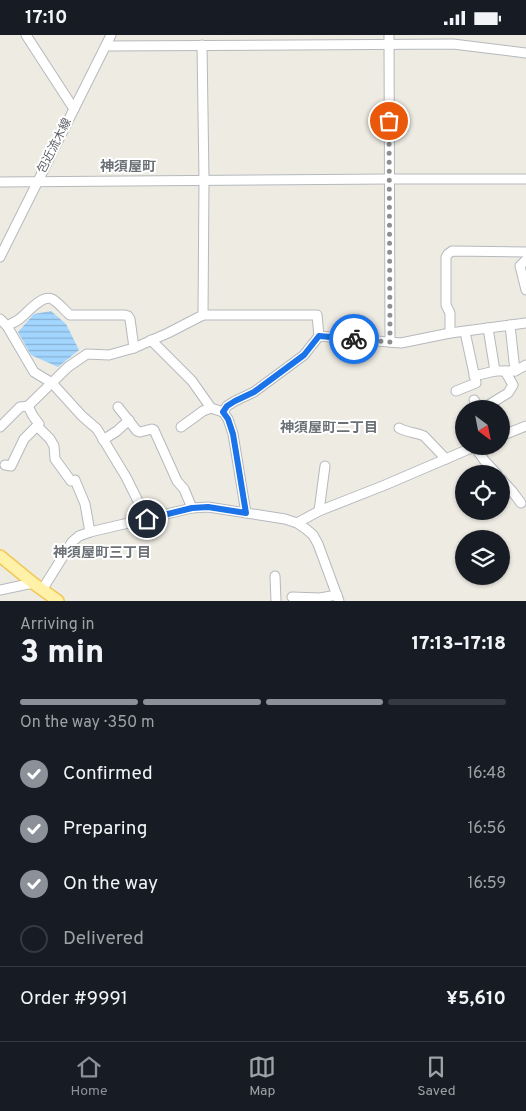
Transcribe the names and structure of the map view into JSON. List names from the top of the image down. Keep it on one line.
{"streets":{"street":["包近流木線"]},"districts":["神須屋町","神須屋町二丁目","神須屋町三丁目"],"north":"bottom right","page":{"status":"17:10","heading":["3 min","Arriving in","17:13–17:18"],"panel":["Order #9991","¥5,610"],"bar":"On the way · 350 m","list":[["Confirmed","16:48"],["Preparing","16:56"],["On the way","16:59"],"Delivered"],"tabs":["Home","Map","Saved"]}}
